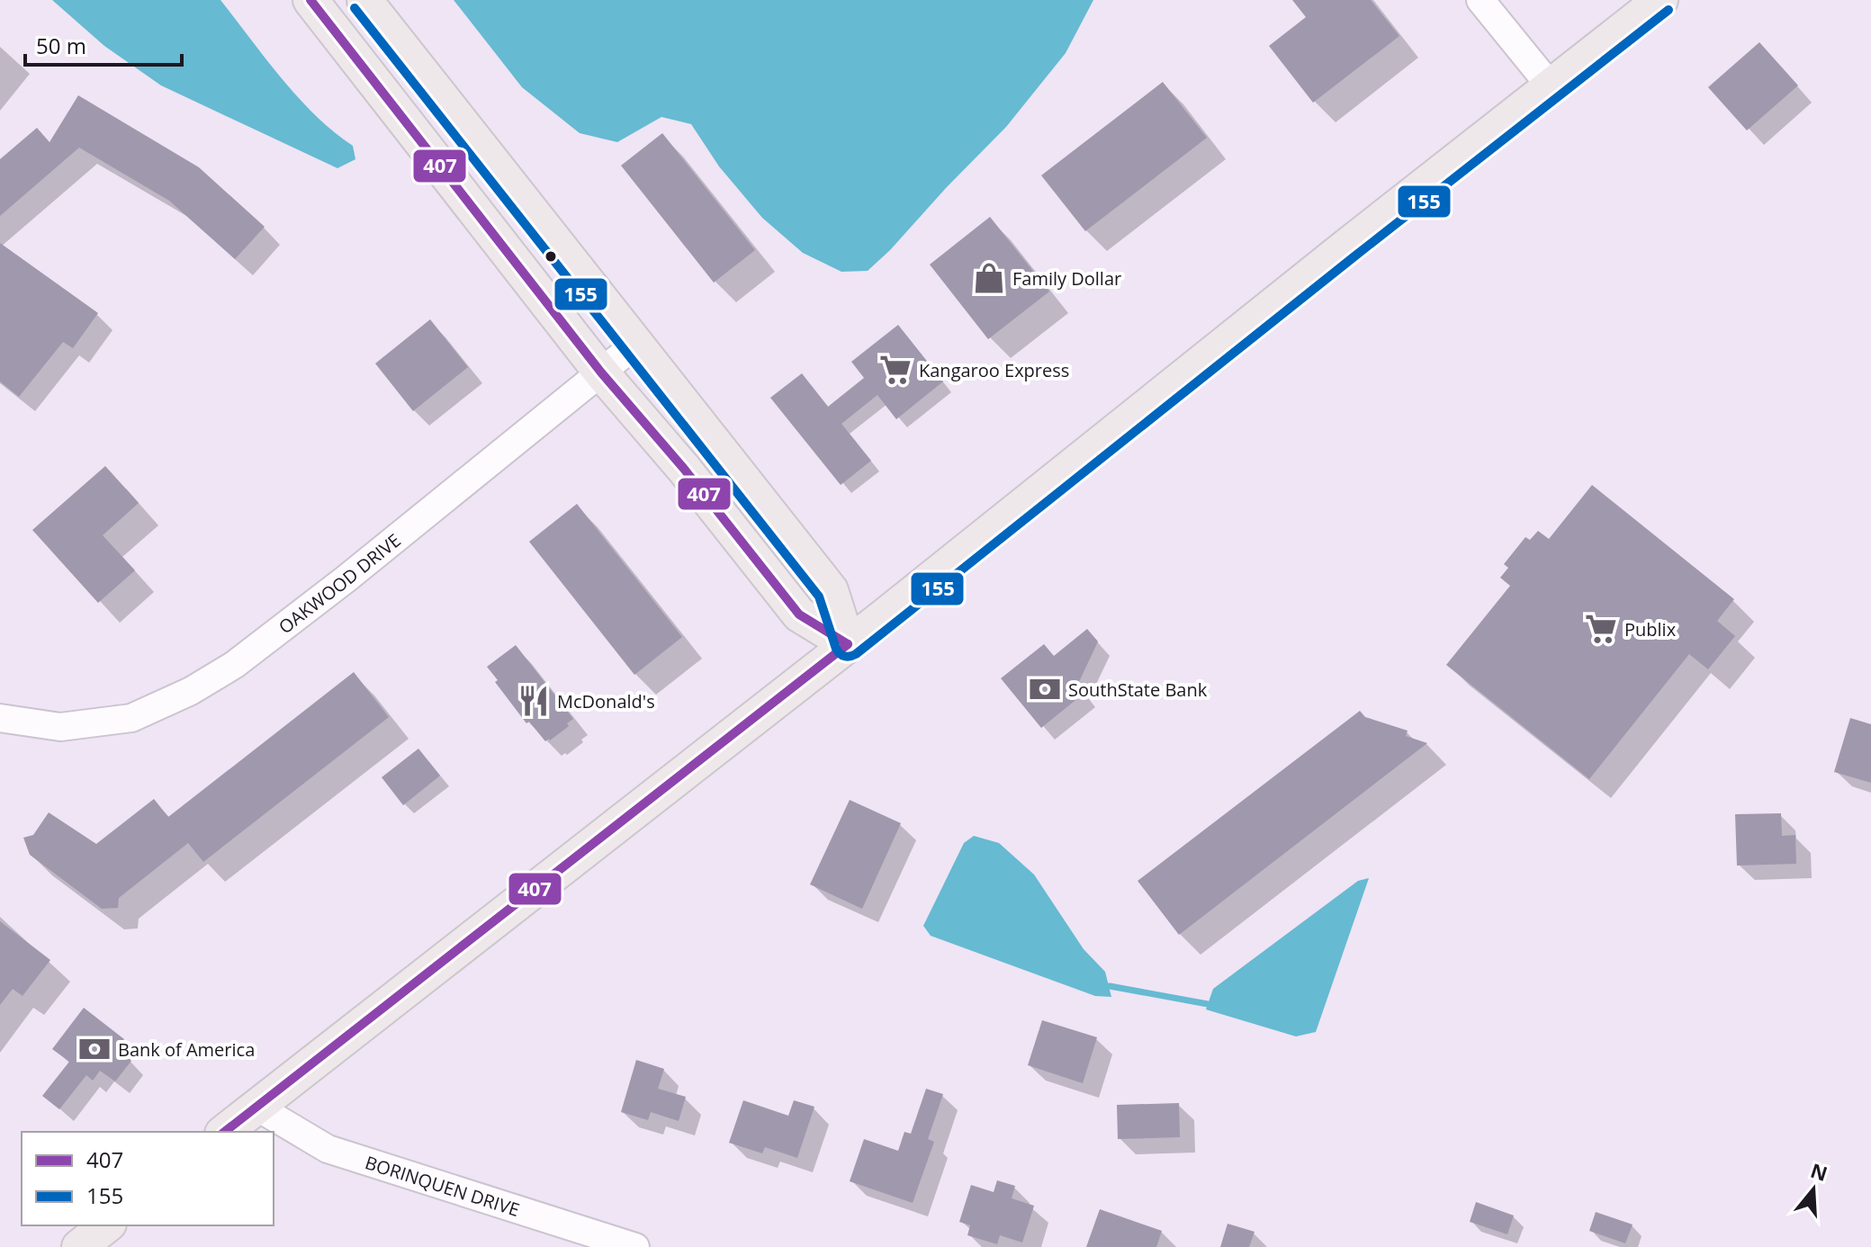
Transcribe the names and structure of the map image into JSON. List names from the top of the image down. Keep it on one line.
{"streets":{"street":["OAKWOOD DRIVE","BORINQUEN DRIVE"]},"places":{"shop":["Family Dollar"],"supermarket":["Kangaroo Express","Publix"],"bank":["SouthState Bank","Bank of America"],"restaurant":["McDonald's"]},"lines":["transit line 407","transit line 155"],"legend":["407","155"],"scale_bar":"50 m","north":"top"}
